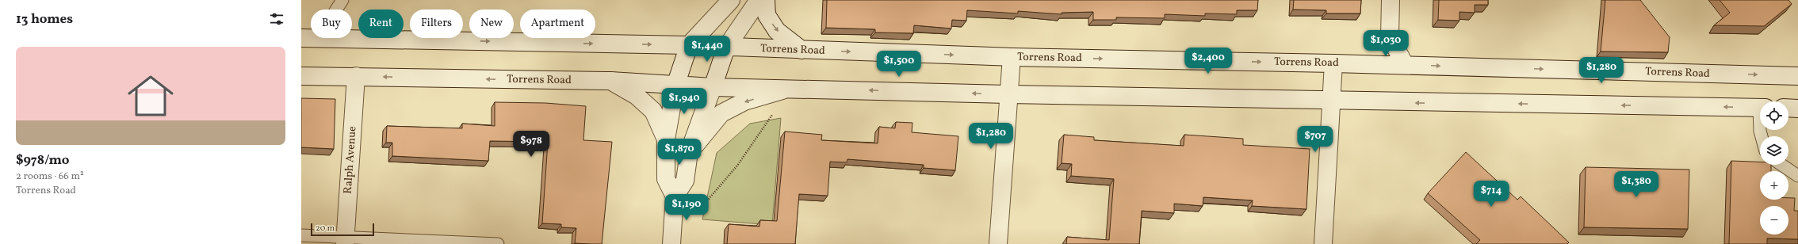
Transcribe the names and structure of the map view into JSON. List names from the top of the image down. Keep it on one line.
{"streets":{"main road":["Torrens Road","Ralph Avenue"]},"crossings":[["Torrens Road","Ralph Avenue"]],"scale_bar":"20 m","page":{"heading":"13 homes","chip":["Buy","Rent","Filters","New","Apartment"],"price":["$1,030","$1,440","$2,400","$1,500","$1,280","$1,940","$1,280","$707","$978","$1,870","$1,380","$714","$1,190"],"list":[{"name":"$978/mo","note":"2 rooms · 66 m² · Torrens Road"}],"map_buttons":["+","−"],"scale":"20 m"}}
